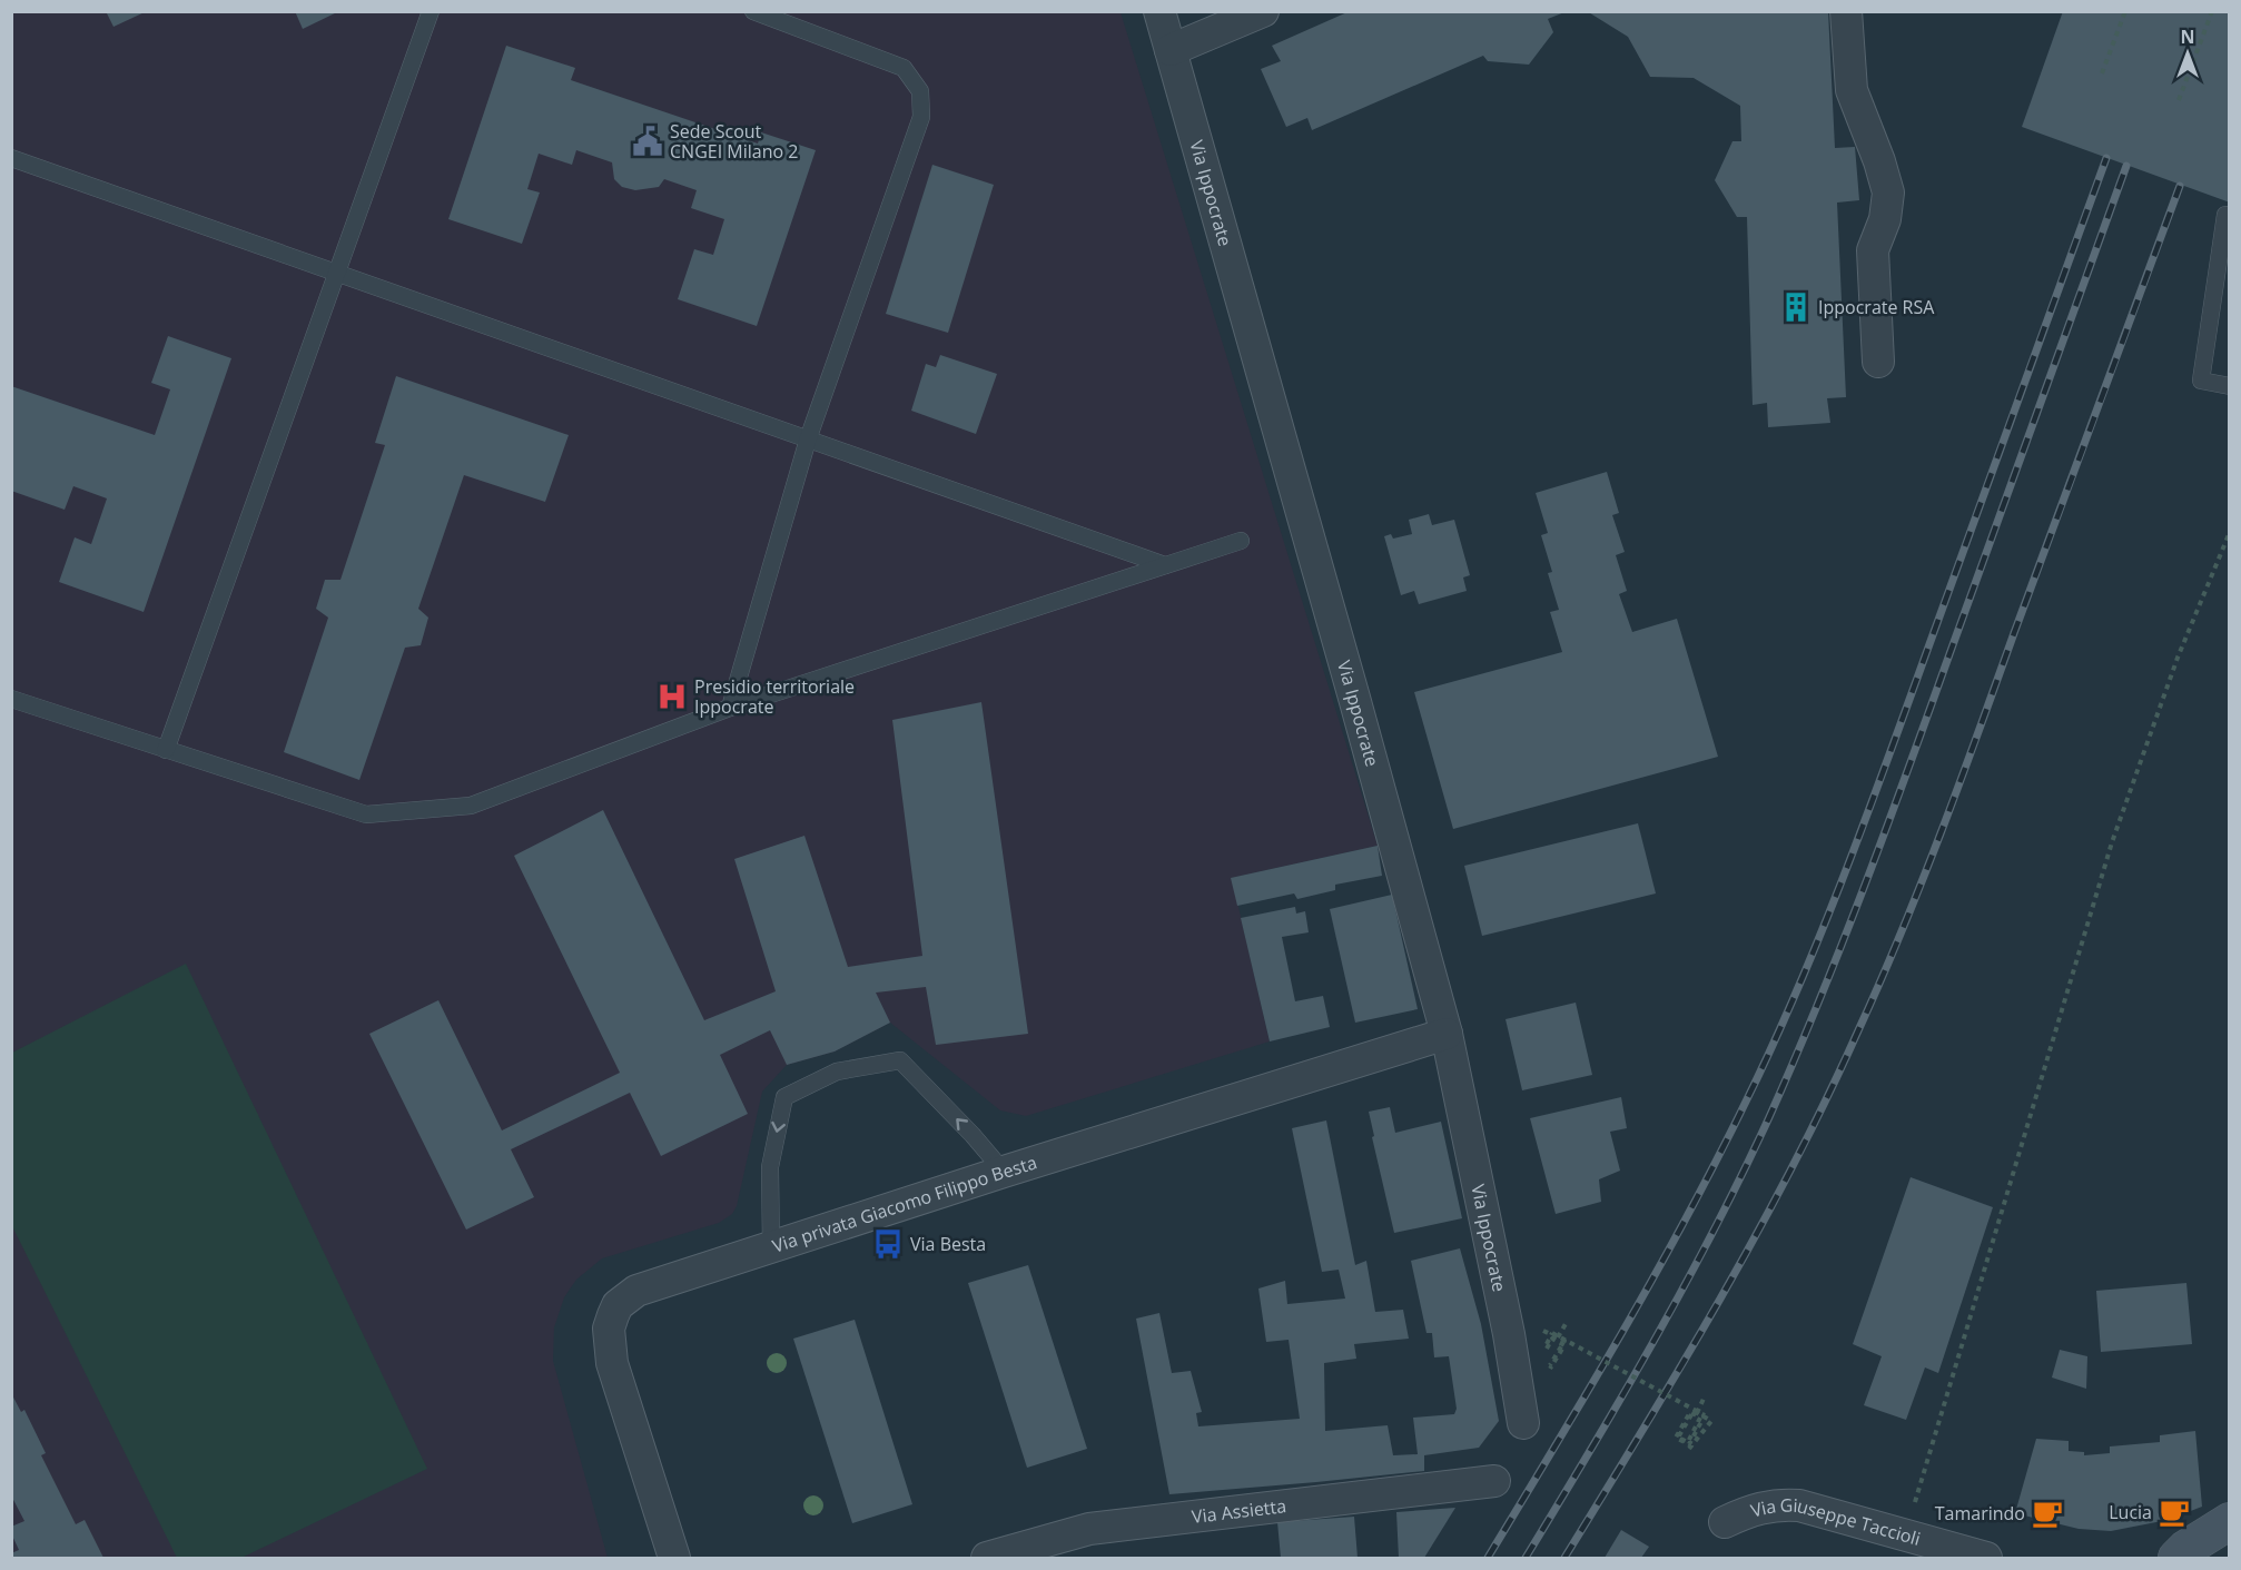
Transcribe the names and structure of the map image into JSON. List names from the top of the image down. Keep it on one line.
{"streets":{"street":["Via Ippocrate","Via privata Giacomo Filippo Besta","Via Assietta","Via Giuseppe Taccioli"]},"crossings":[["Via Ippocrate","Via privata Giacomo Filippo Besta"]],"places":{"public building":["Sede Scout CNGEI Milano 2"],"building":["Ippocrate RSA"],"hospital":["Presidio territoriale Ippocrate"],"bus stop":["Via Besta"],"cafe":["Lucia","Tamarindo"]},"north":"top"}
